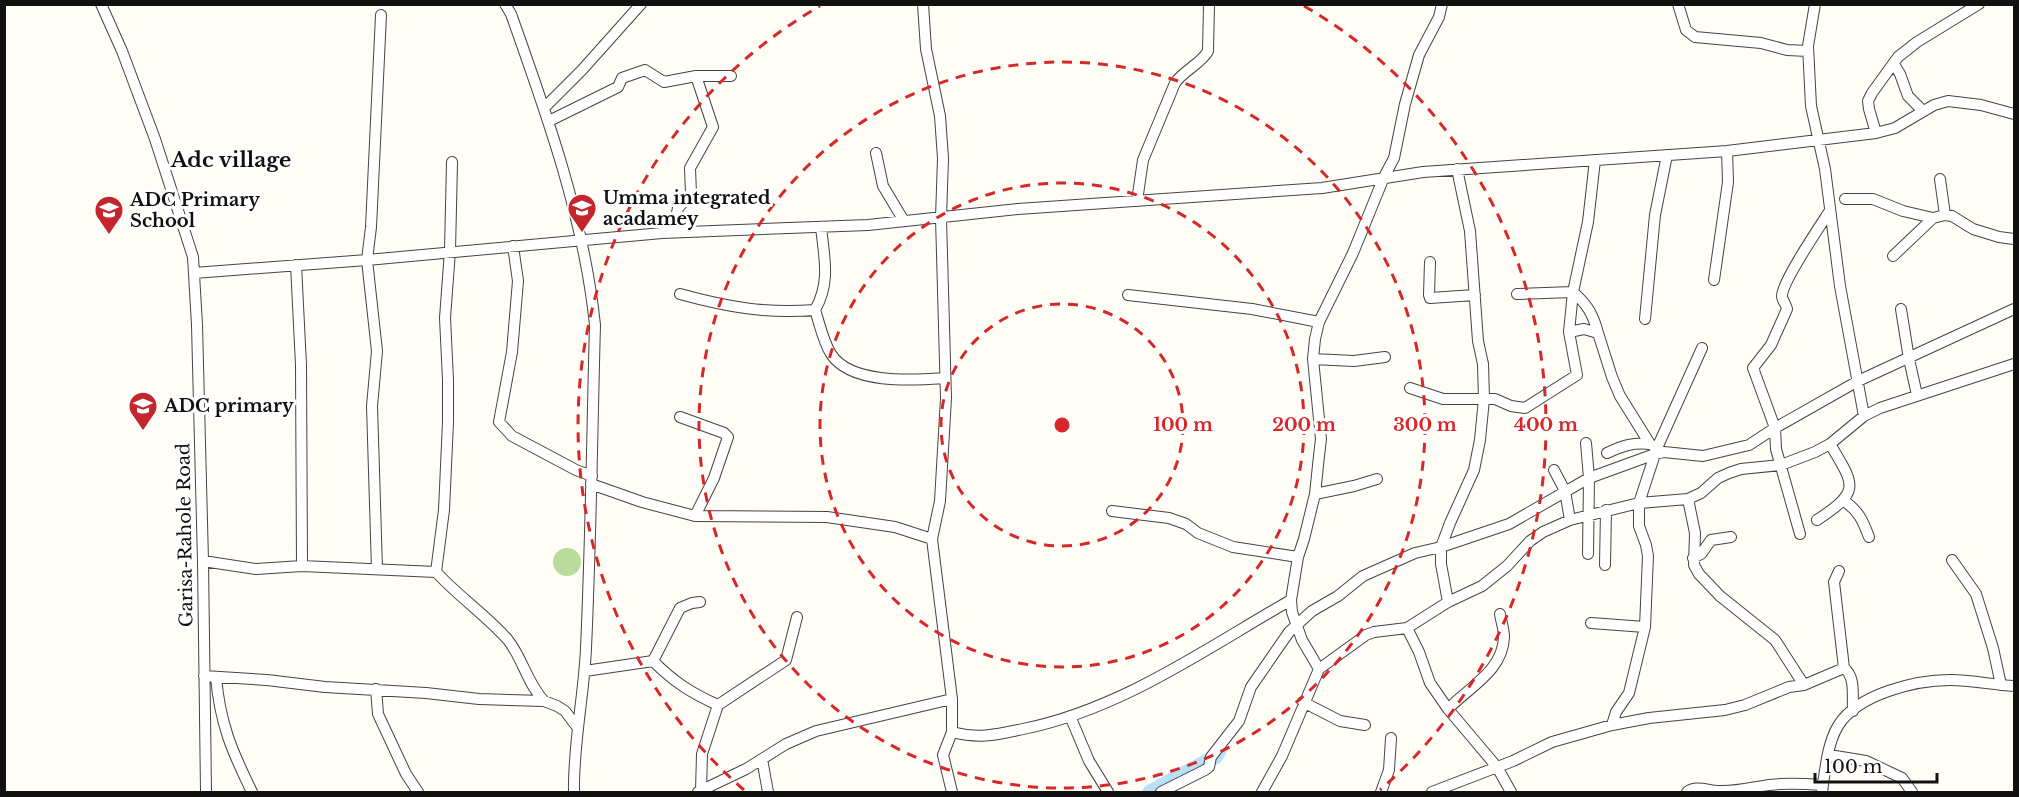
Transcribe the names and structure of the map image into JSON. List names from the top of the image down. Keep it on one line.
{"streets":{"street":["Garisa-Rahole Road"]},"districts":["Adc village"],"places":{"school or university":["Umma integrated acadamey","ADC Primary School","ADC primary"]},"scale_bar":"100 m","rings":["100 m","200 m","300 m","400 m"]}
